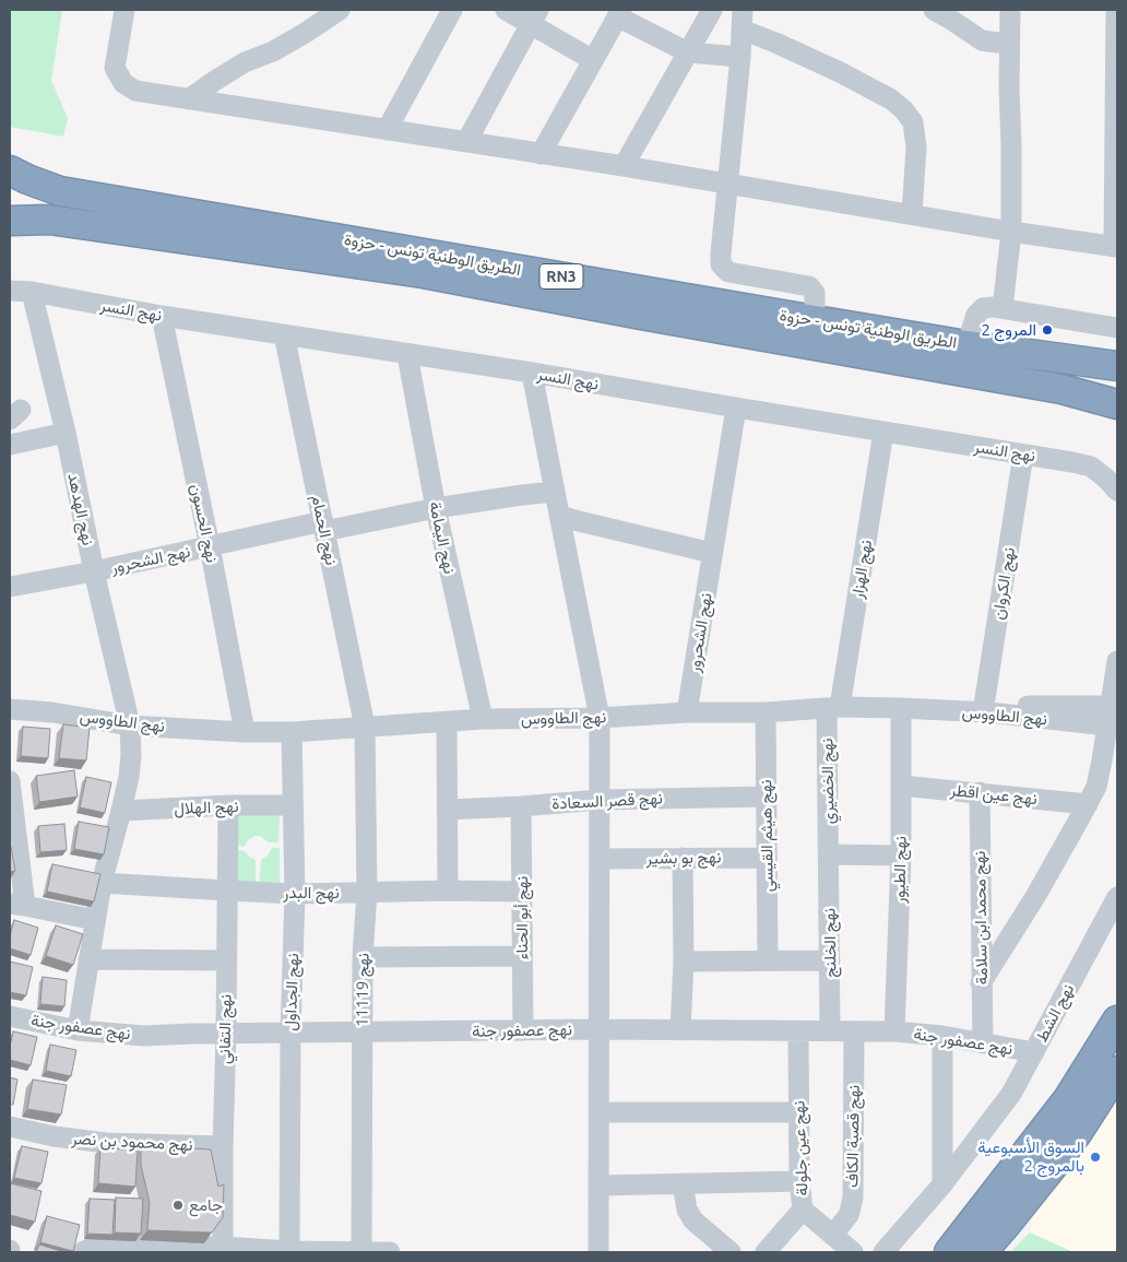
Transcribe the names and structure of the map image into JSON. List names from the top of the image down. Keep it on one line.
{"streets":{"highway":["الطريق الوطنية تونس - حزوة","RN3"],"street":["نهج النسر","نهج الهدهد","نهج الحسون","نهج الحمام","نهج اليمامة","نهج الشحرور","نهج الهزار","نهج الكروان","نهج الطاووس","نهج الخضيري","نهج عين اقطر","نهج قصر السعادة","نهج الهلال","نهج هيثم القيسي","نهج بو بشير","نهج الطيور","نهج البدر","نهج أبو الحناء","نهج محمد ابن سلامة","نهج الخلنج","نهج 11119","نهج الجداول","نهج الشط","نهج عصفور جنة","نهج التفاني","نهج قصبة الكاف","نهج محمود بن نصر","نهج عين جلولة"]},"crossings":[["نهج النسر","نهج الهدهد"],["نهج النسر","نهج الحسون"],["نهج النسر","نهج الحمام"],["نهج النسر","نهج اليمامة"],["نهج النسر","نهج الشحرور"],["نهج النسر","نهج الهزار"],["نهج النسر","نهج الكروان"],["نهج الهدهد","نهج الشحرور"],["نهج الهدهد","نهج الطاووس"],["نهج الهدهد","نهج الهلال"],["نهج الهدهد","نهج البدر"],["نهج الهدهد","نهج عصفور جنة"],["نهج الحسون","نهج الشحرور"],["نهج الحسون","نهج الطاووس"],["نهج الحمام","نهج الشحرور"],["نهج الحمام","نهج الطاووس"],["نهج الحمام","نهج 11119"],["نهج اليمامة","نهج الشحرور"],["نهج اليمامة","نهج الطاووس"],["نهج الشحرور","نهج الطاووس"],["نهج الهزار","نهج الطاووس"],["نهج الهزار","نهج الخضيري"],["نهج الكروان","نهج الطاووس"],["نهج الطاووس","نهج الخضيري"],["نهج الطاووس","نهج هيثم القيسي"],["نهج الطاووس","نهج الطيور"],["نهج الطاووس","نهج 11119"],["نهج الطاووس","نهج الجداول"],["نهج الخضيري","نهج الخلنج"],["نهج عين اقطر","نهج الطيور"],["نهج عين اقطر","نهج محمد ابن سلامة"],["نهج قصر السعادة","نهج هيثم القيسي"],["نهج قصر السعادة","نهج أبو الحناء"],["نهج الهلال","نهج الجداول"],["نهج الهلال","نهج التفاني"],["نهج هيثم القيسي","نهج بو بشير"],["نهج الطيور","نهج عصفور جنة"],["نهج البدر","نهج أبو الحناء"],["نهج البدر","نهج 11119"],["نهج البدر","نهج الجداول"],["نهج البدر","نهج التفاني"],["نهج أبو الحناء","نهج عصفور جنة"],["نهج محمد ابن سلامة","نهج عصفور جنة"],["نهج الخلنج","نهج عصفور جنة"],["نهج 11119","نهج عصفور جنة"],["نهج الجداول","نهج عصفور جنة"],["نهج الشط","نهج عصفور جنة"],["نهج عصفور جنة","نهج التفاني"],["نهج عصفور جنة","نهج قصبة الكاف"],["نهج عصفور جنة","نهج عين جلولة"],["نهج التفاني","نهج محمود بن نصر"]],"places":["المروج 2","السوق الأسبوعية بالمروج 2","جامع"]}
